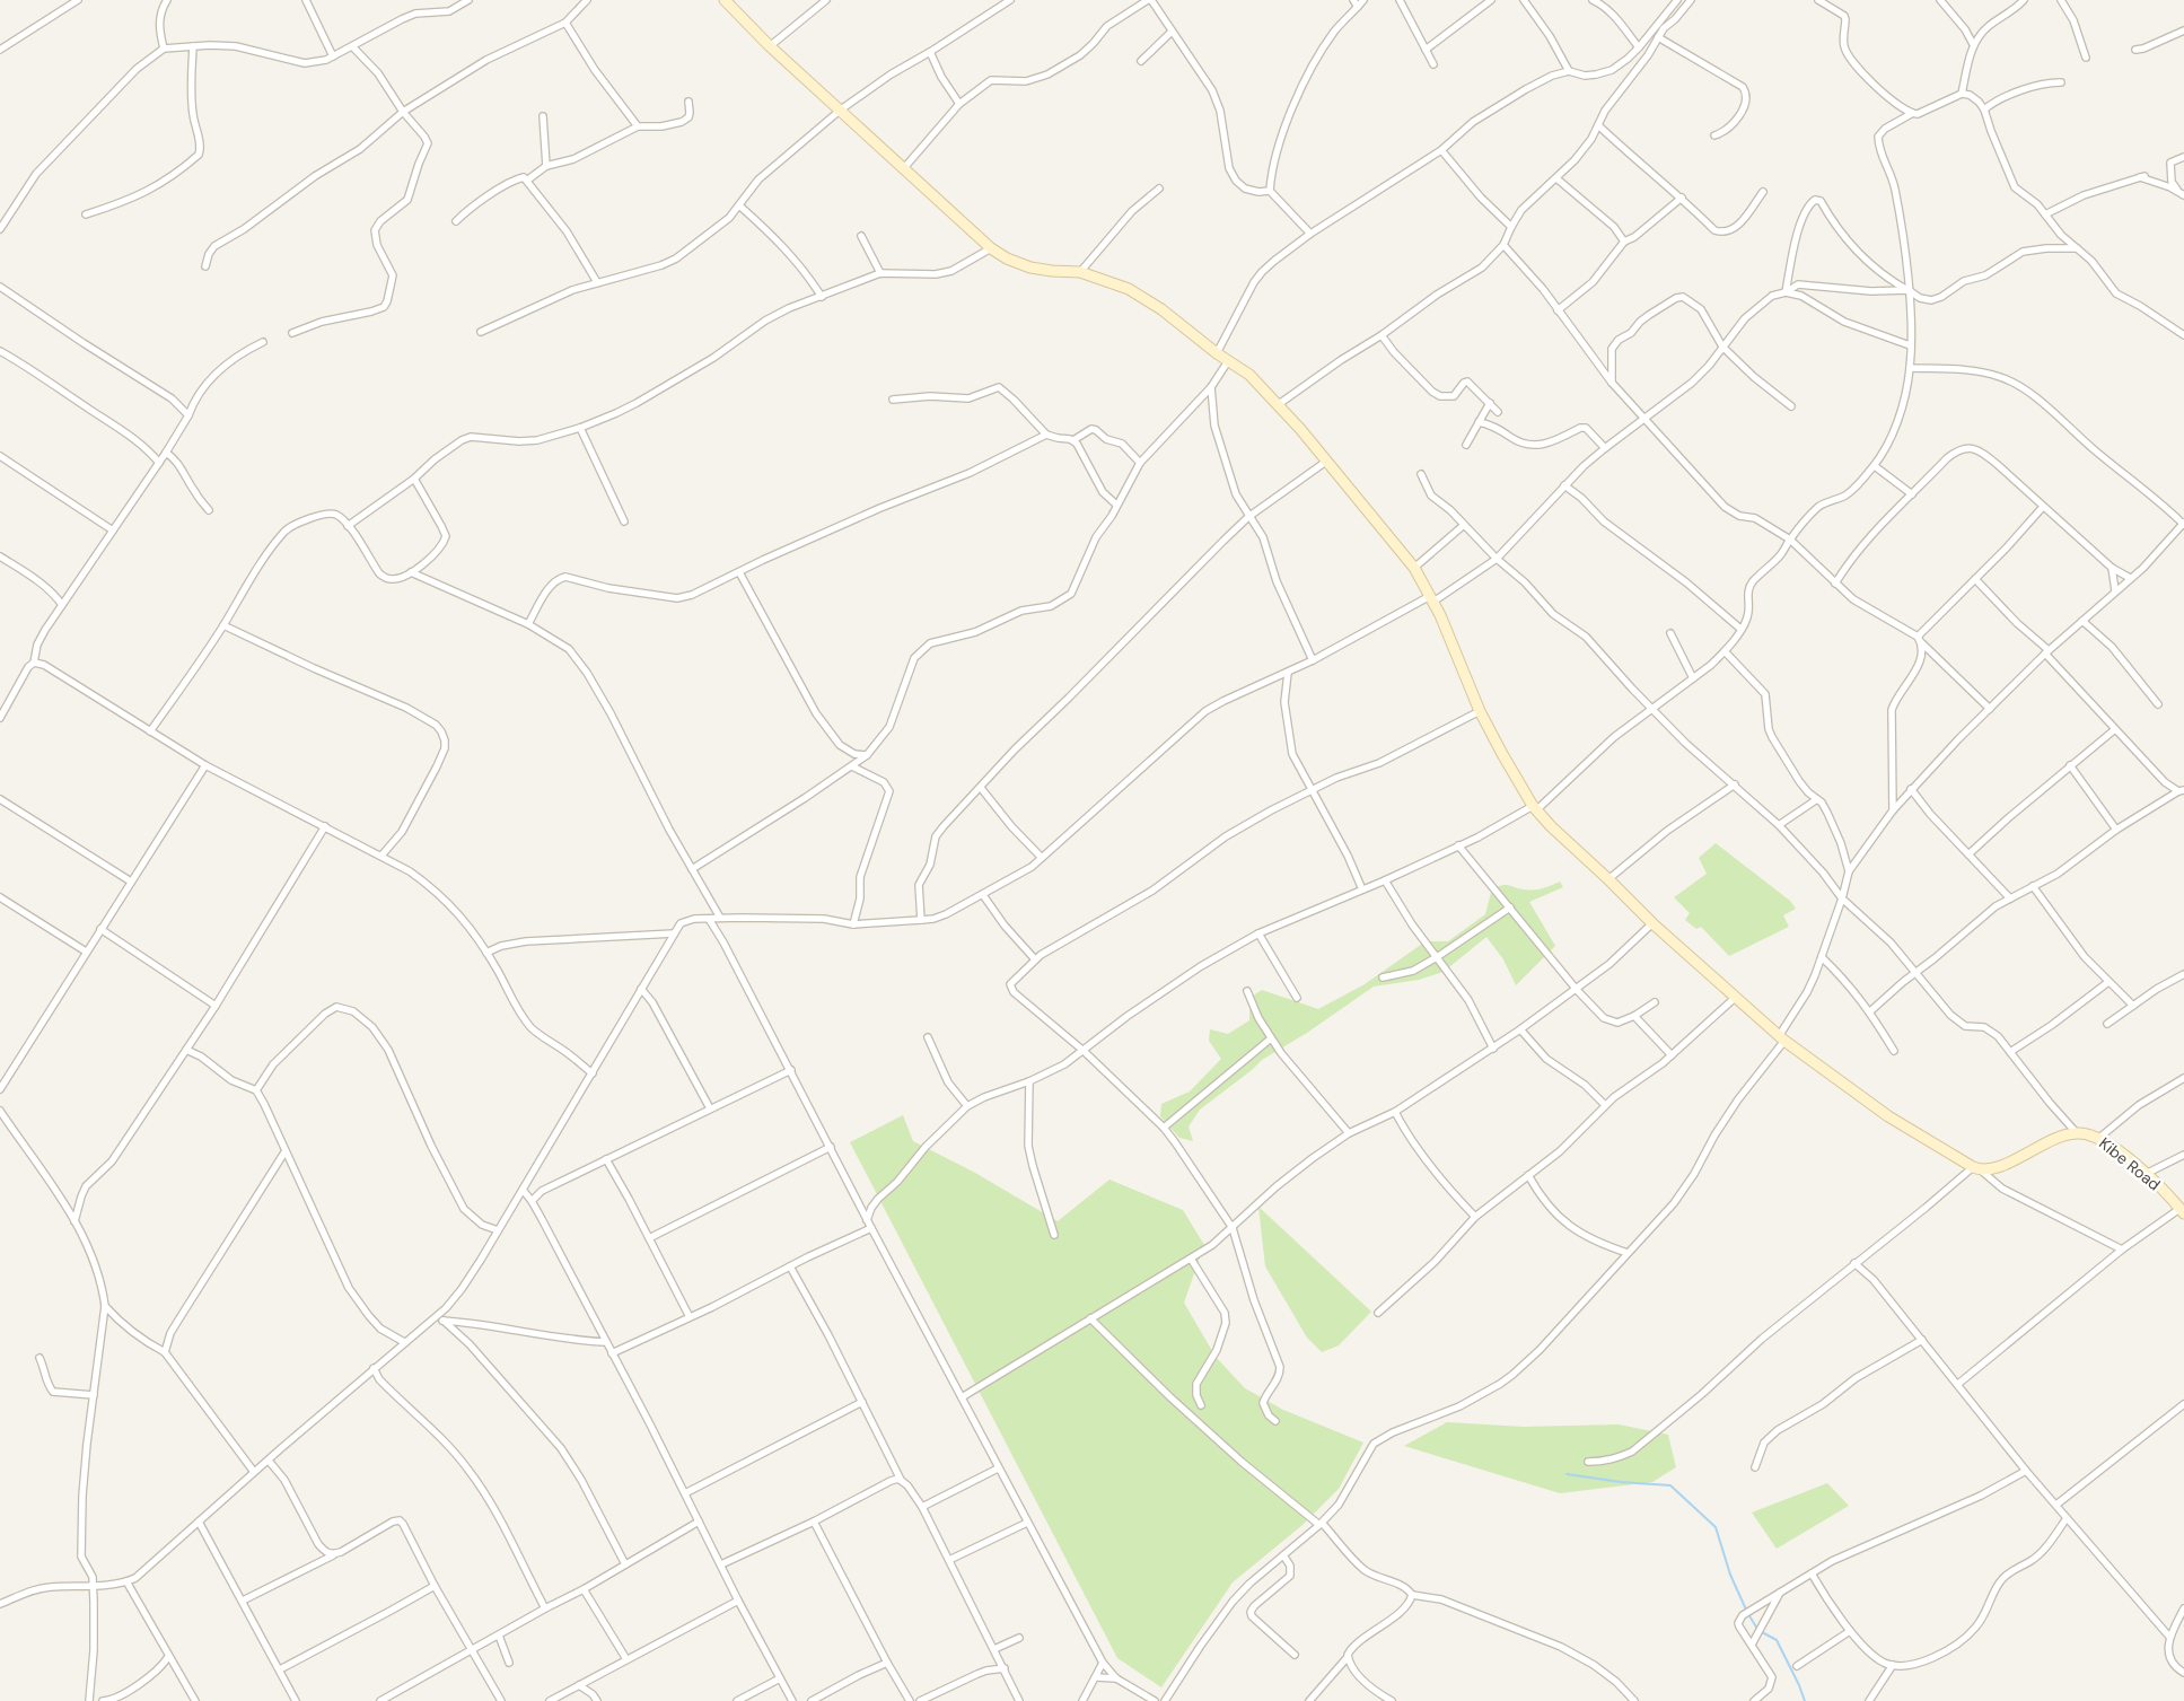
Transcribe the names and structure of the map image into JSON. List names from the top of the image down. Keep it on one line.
{"streets":{"street":["Kibe Road"]}}
